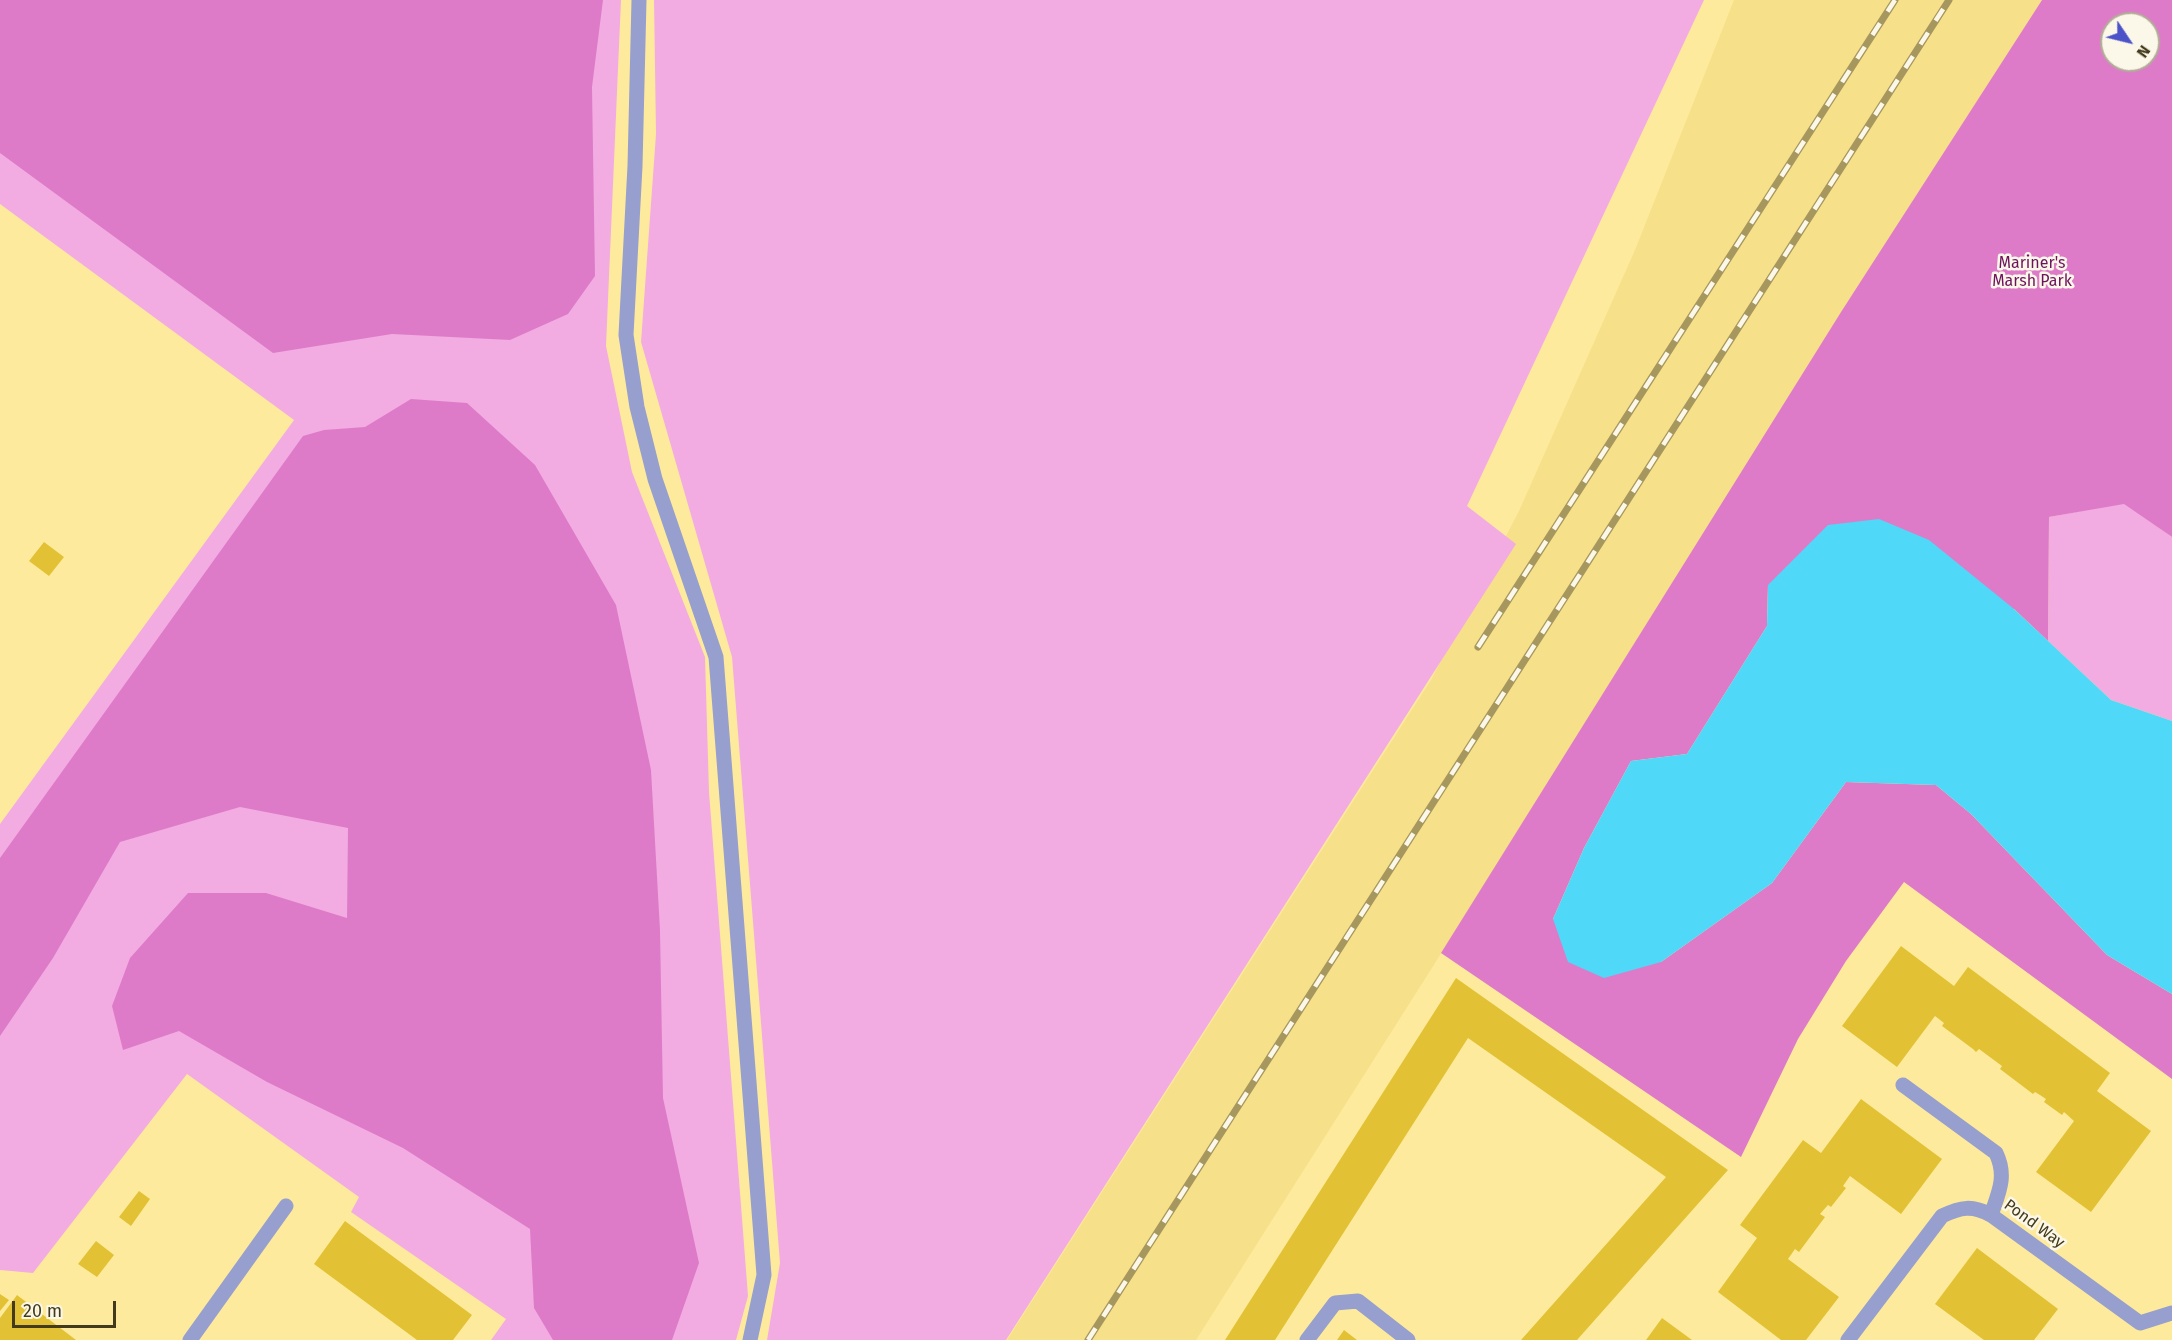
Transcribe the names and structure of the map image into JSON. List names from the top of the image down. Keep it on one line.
{"streets":{"street":["Pond Way"]},"parks":["Mariner's Marsh Park"],"scale_bar":"20 m","north":"bottom right"}
